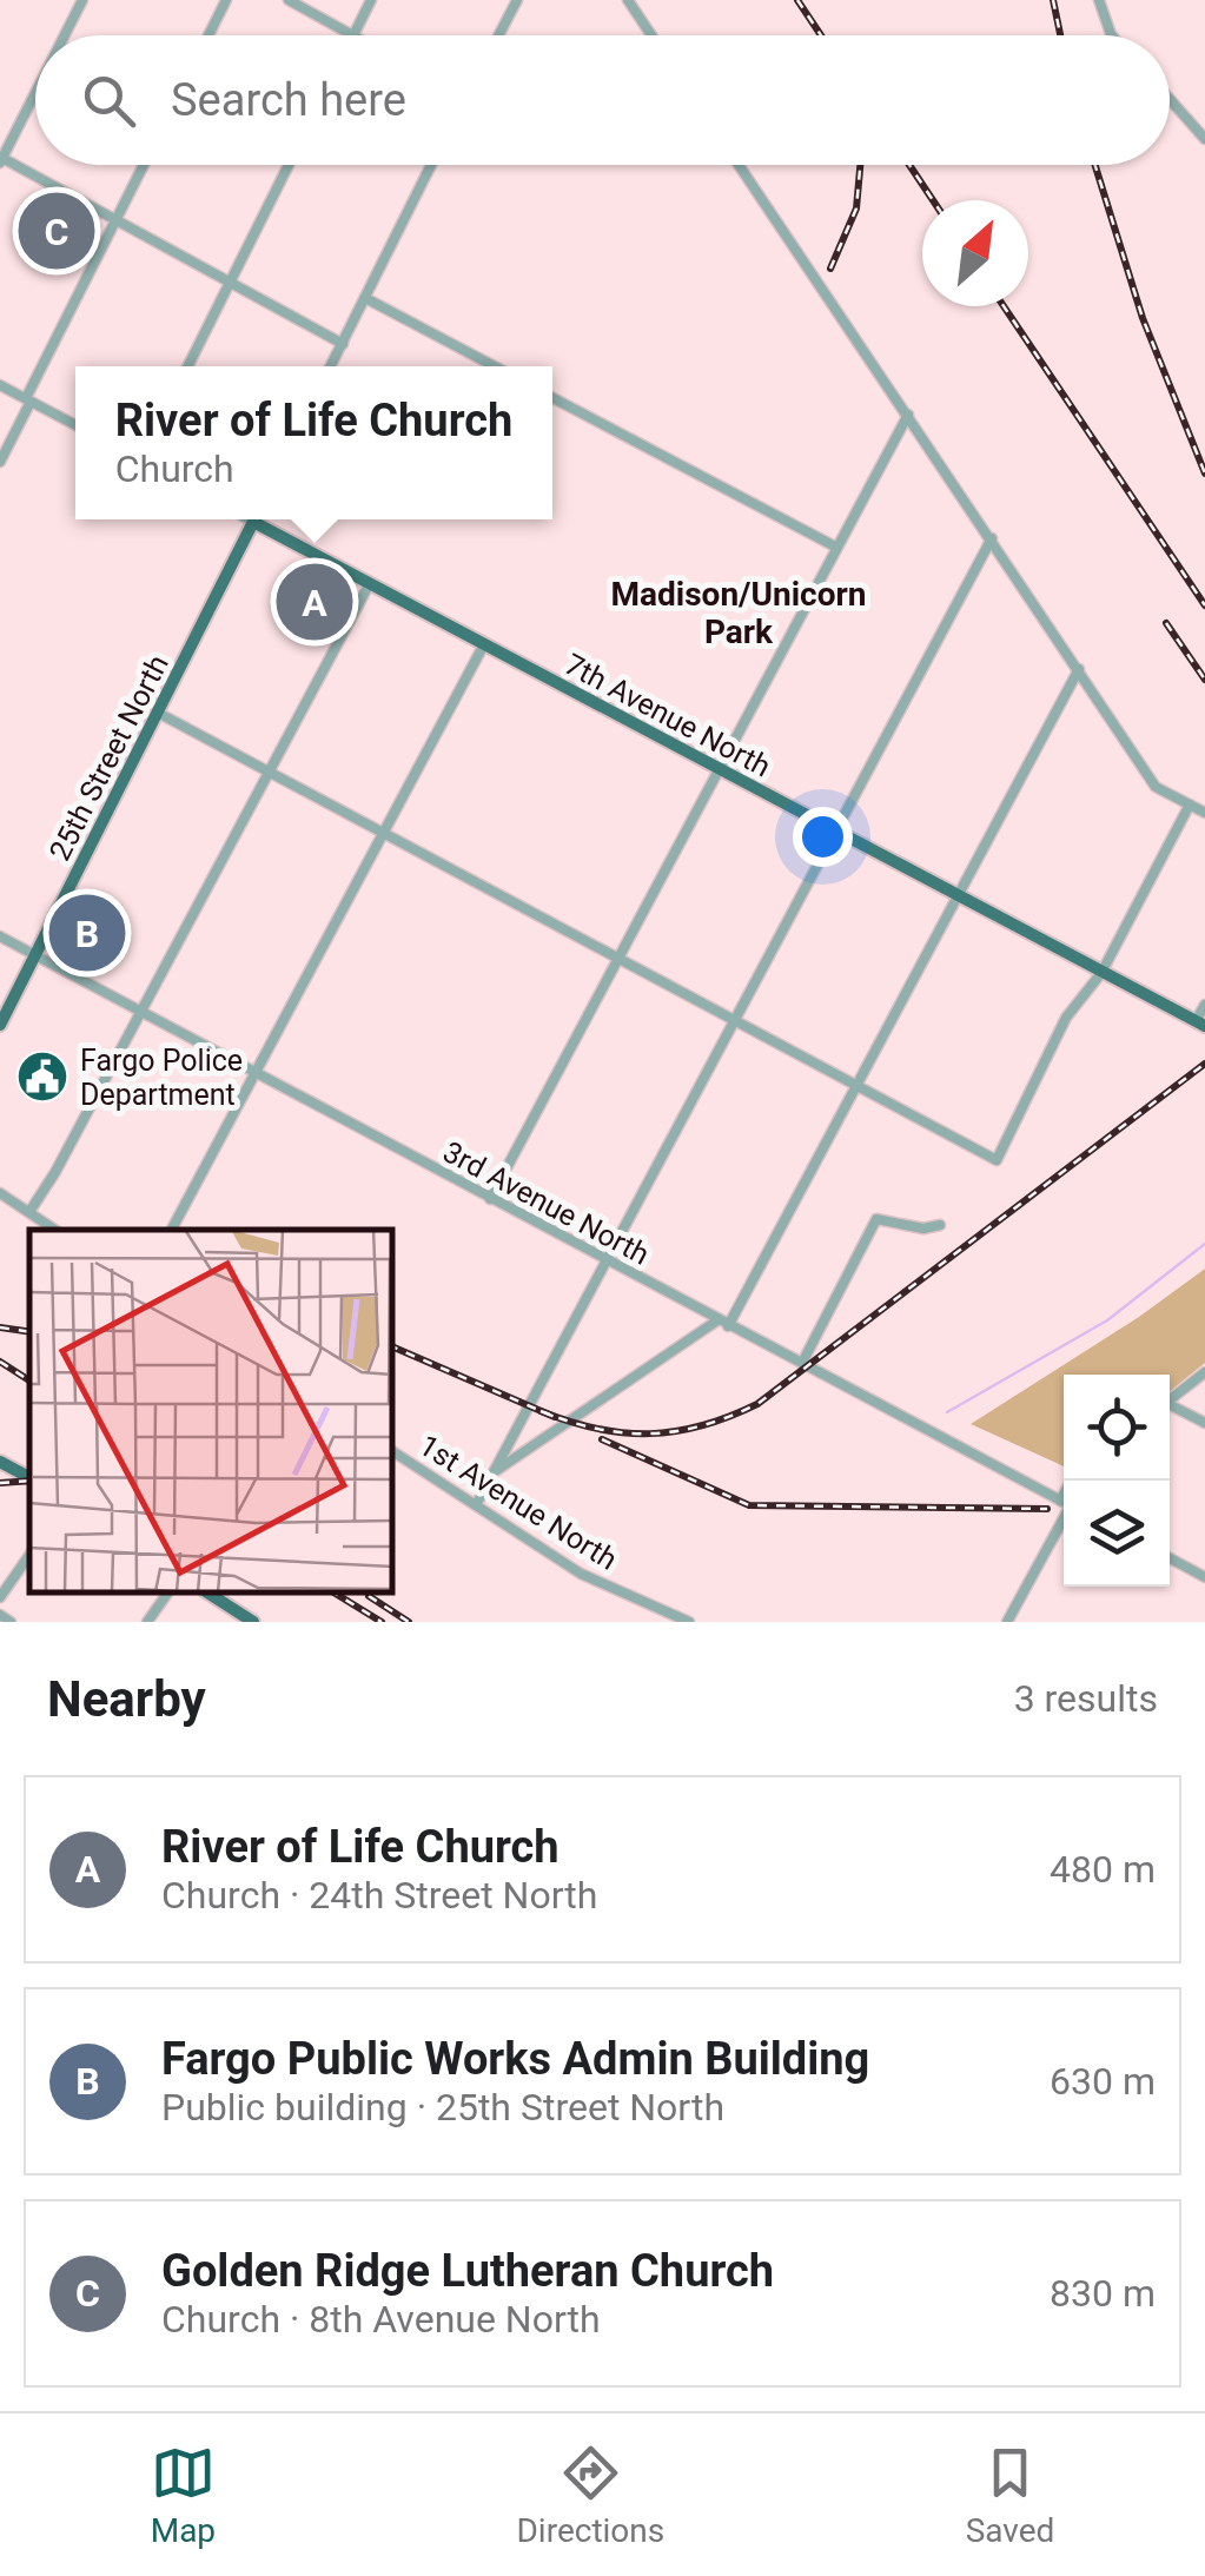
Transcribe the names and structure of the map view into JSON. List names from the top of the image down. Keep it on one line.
{"streets":{"main road":["7th Avenue North","25th Street North"],"street":["3rd Avenue North","1st Avenue North"]},"crossings":[["25th Street North","3rd Avenue North"]],"districts":["Madison/Unicorn Park"],"places":{"public building":["Fargo Police Department"]},"north":"top right","page":{"search":"Search here","pins":["C","A","B"],"popup":["River of Life Church","Church"],"heading":["Nearby","3 results"],"list":[{"mark":"A","name":"River of Life Church","note":"Church · 24th Street North","value":"480 m"},{"mark":"B","name":"Fargo Public Works Admin Building","note":"Public building · 25th Street North","value":"630 m"},{"mark":"C","name":"Golden Ridge Lutheran Church","note":"Church · 8th Avenue North","value":"830 m"}],"nav":["Map","Directions","Saved"]}}
